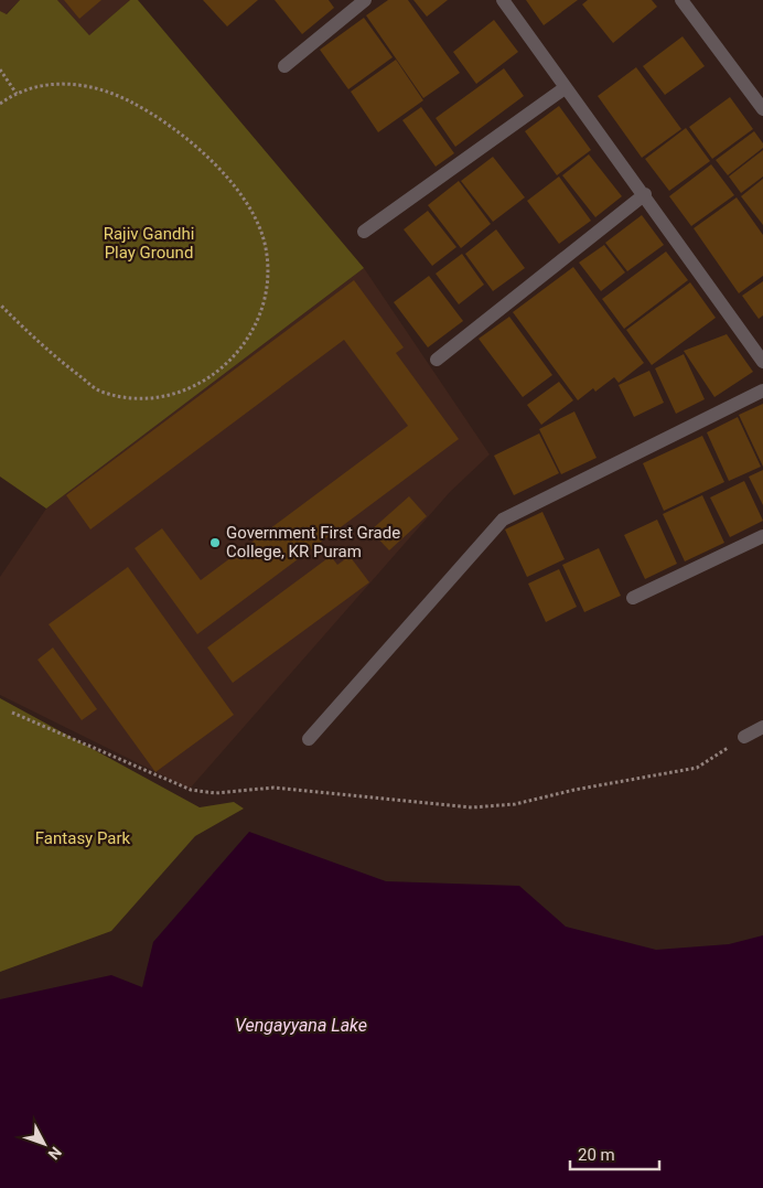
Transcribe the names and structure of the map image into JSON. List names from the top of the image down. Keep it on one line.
{"water":["Vengayyana Lake"],"parks":["Rajiv Gandhi Play Ground","Fantasy Park"],"places":["Government First Grade College, KR Puram"],"scale_bar":"20 m","north":"bottom right"}
